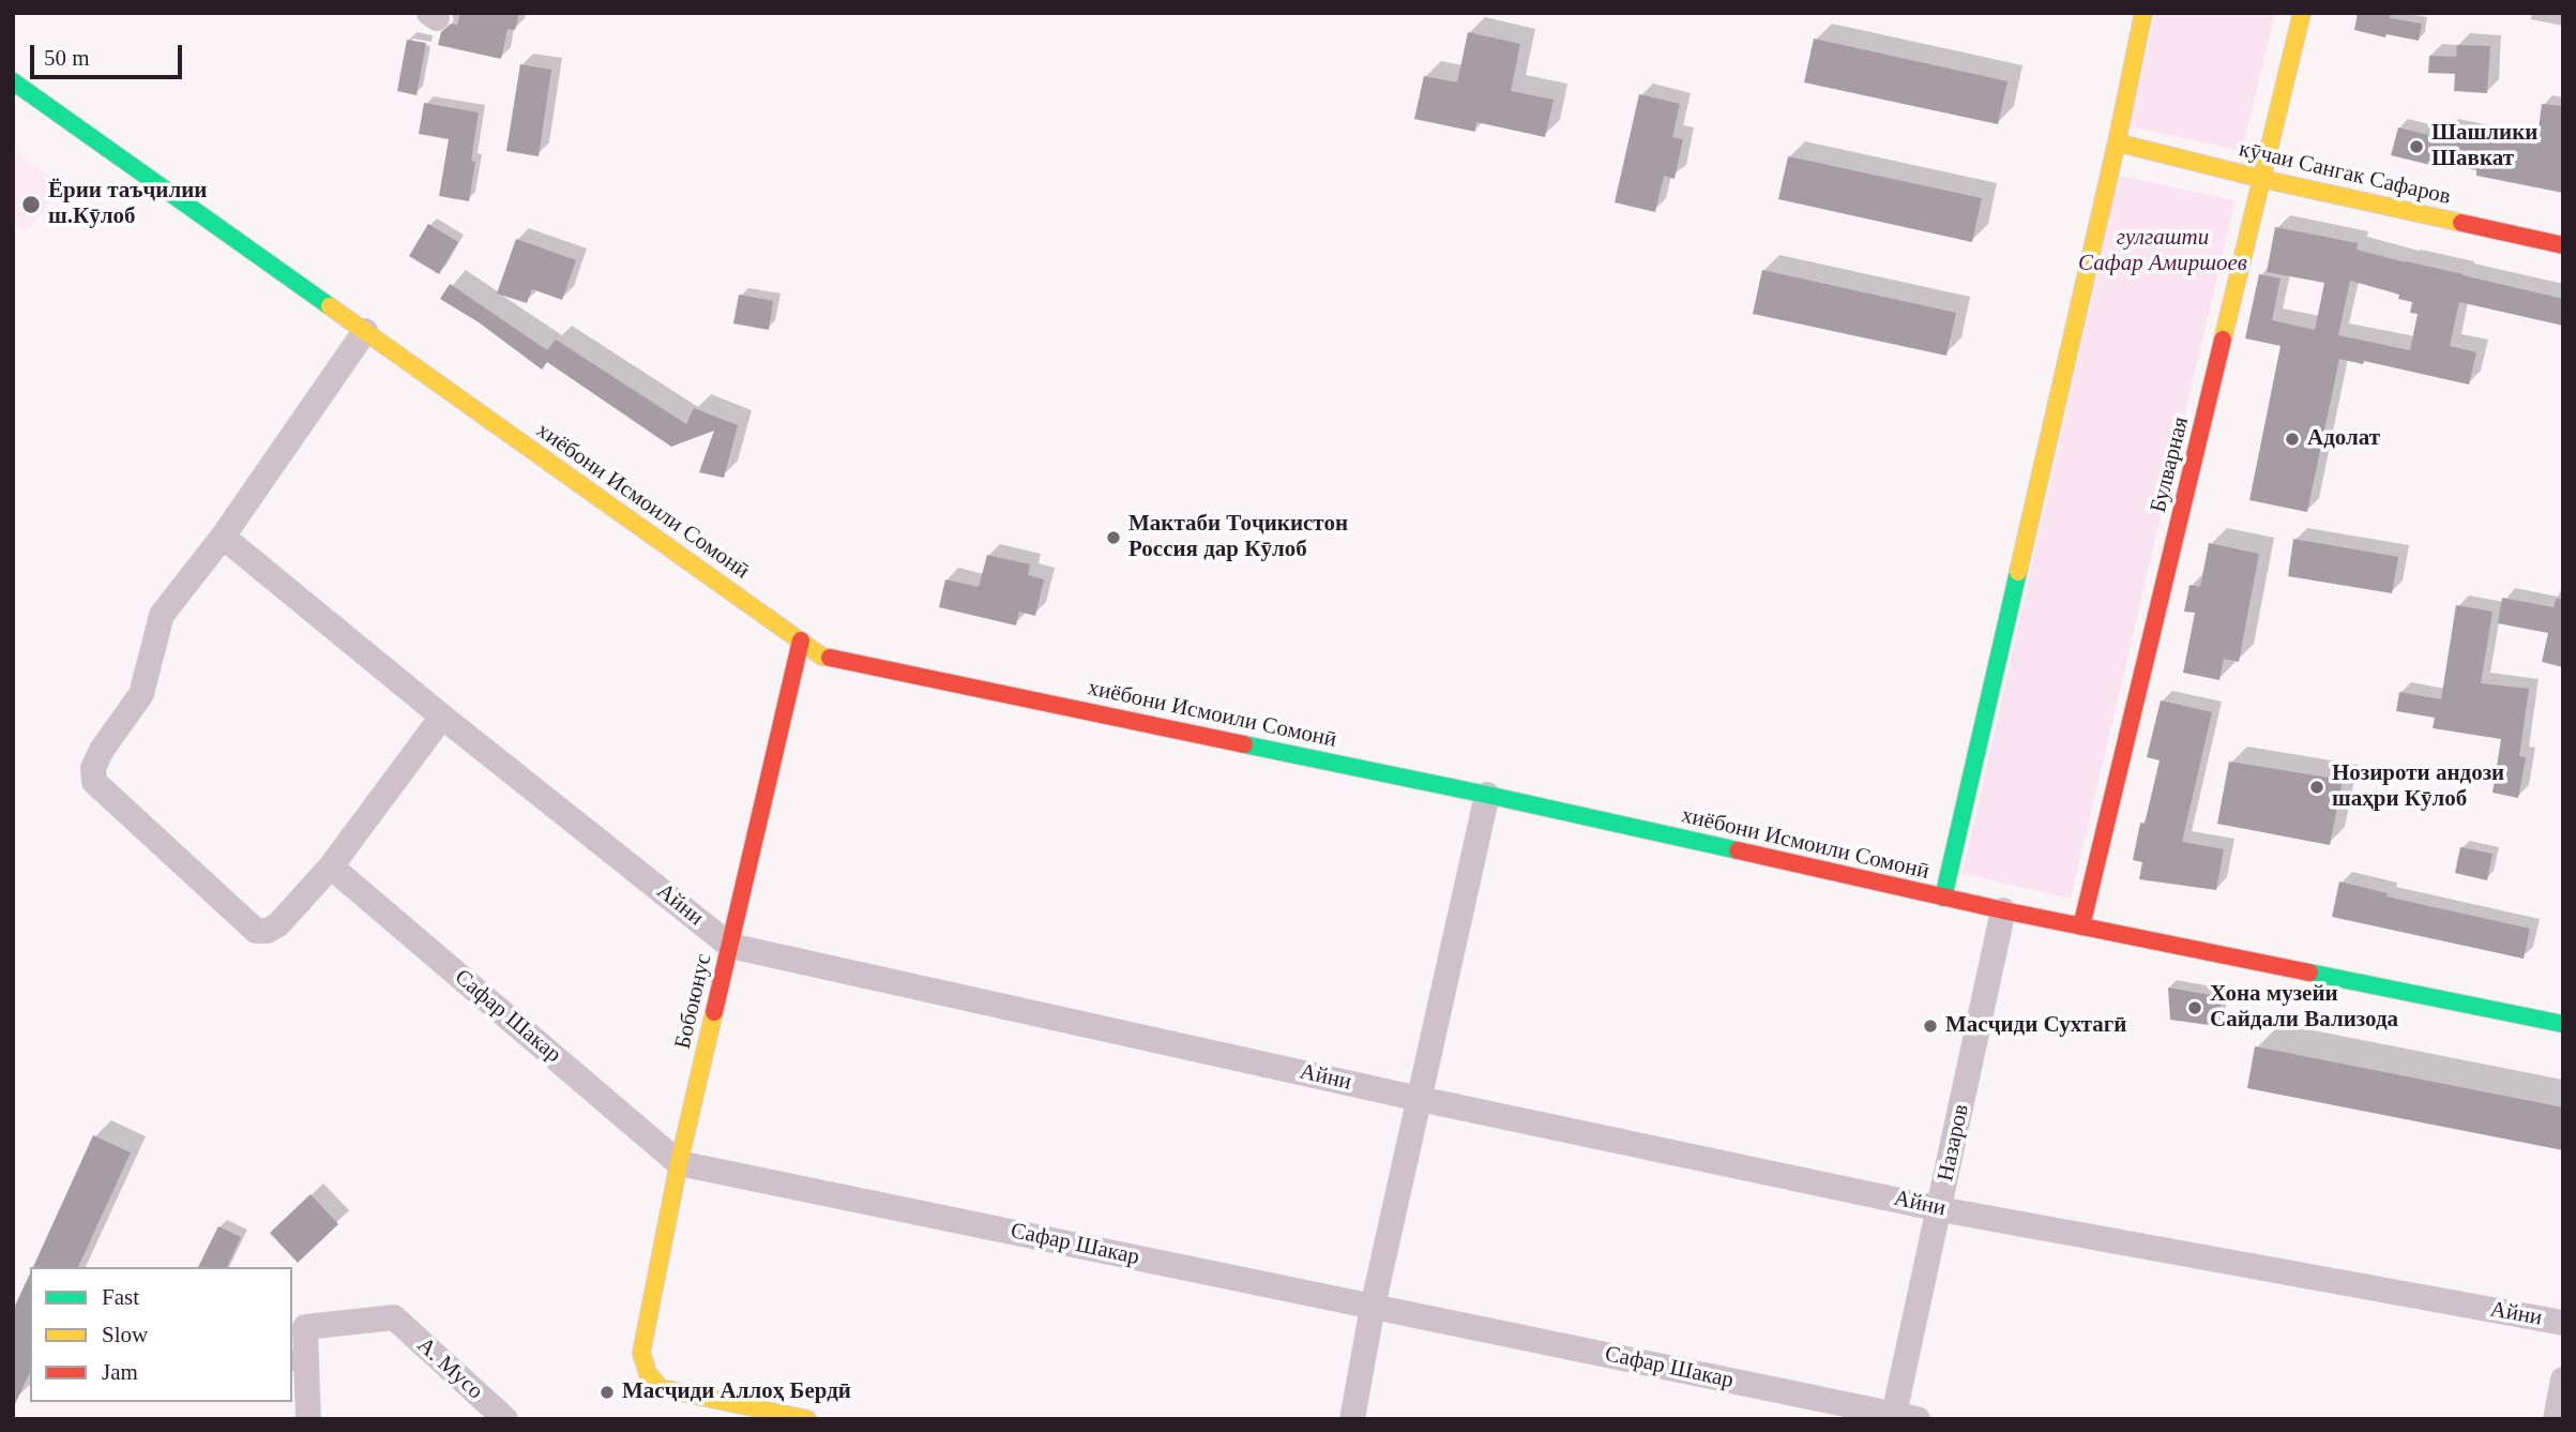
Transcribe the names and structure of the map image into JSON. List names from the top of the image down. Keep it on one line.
{"streets":{"street":["кӯчаи Сангак Сафаров","Булварная","хиёбони Исмоили Сомонӣ","Айни","Бобоюнус","Сафар Шакар","Назаров","А. Мусо"]},"crossings":[["кӯчаи Сангак Сафаров","Булварная"],["Булварная","хиёбони Исмоили Сомонӣ"],["хиёбони Исмоили Сомонӣ","Бобоюнус"],["хиёбони Исмоили Сомонӣ","Назаров"],["Айни","Бобоюнус"],["Айни","Назаров"],["Бобоюнус","Сафар Шакар"],["Сафар Шакар","Назаров"]],"parks":["гулгашти Сафар Амиршоев"],"places":["Шашлики Шавкат","Ёрии таъҷилии ш.Кӯлоб","Адолат","Мактаби Тоҷикистон Россия дар Кӯлоб","Нозироти андози шаҳри Кӯлоб","Хона музейи Сайдали Вализода","Масҷиди Сухтагӣ","Масҷиди Аллоҳ Бердӣ"],"legend":["Fast","Slow","Jam"],"scale_bar":"50 m"}
